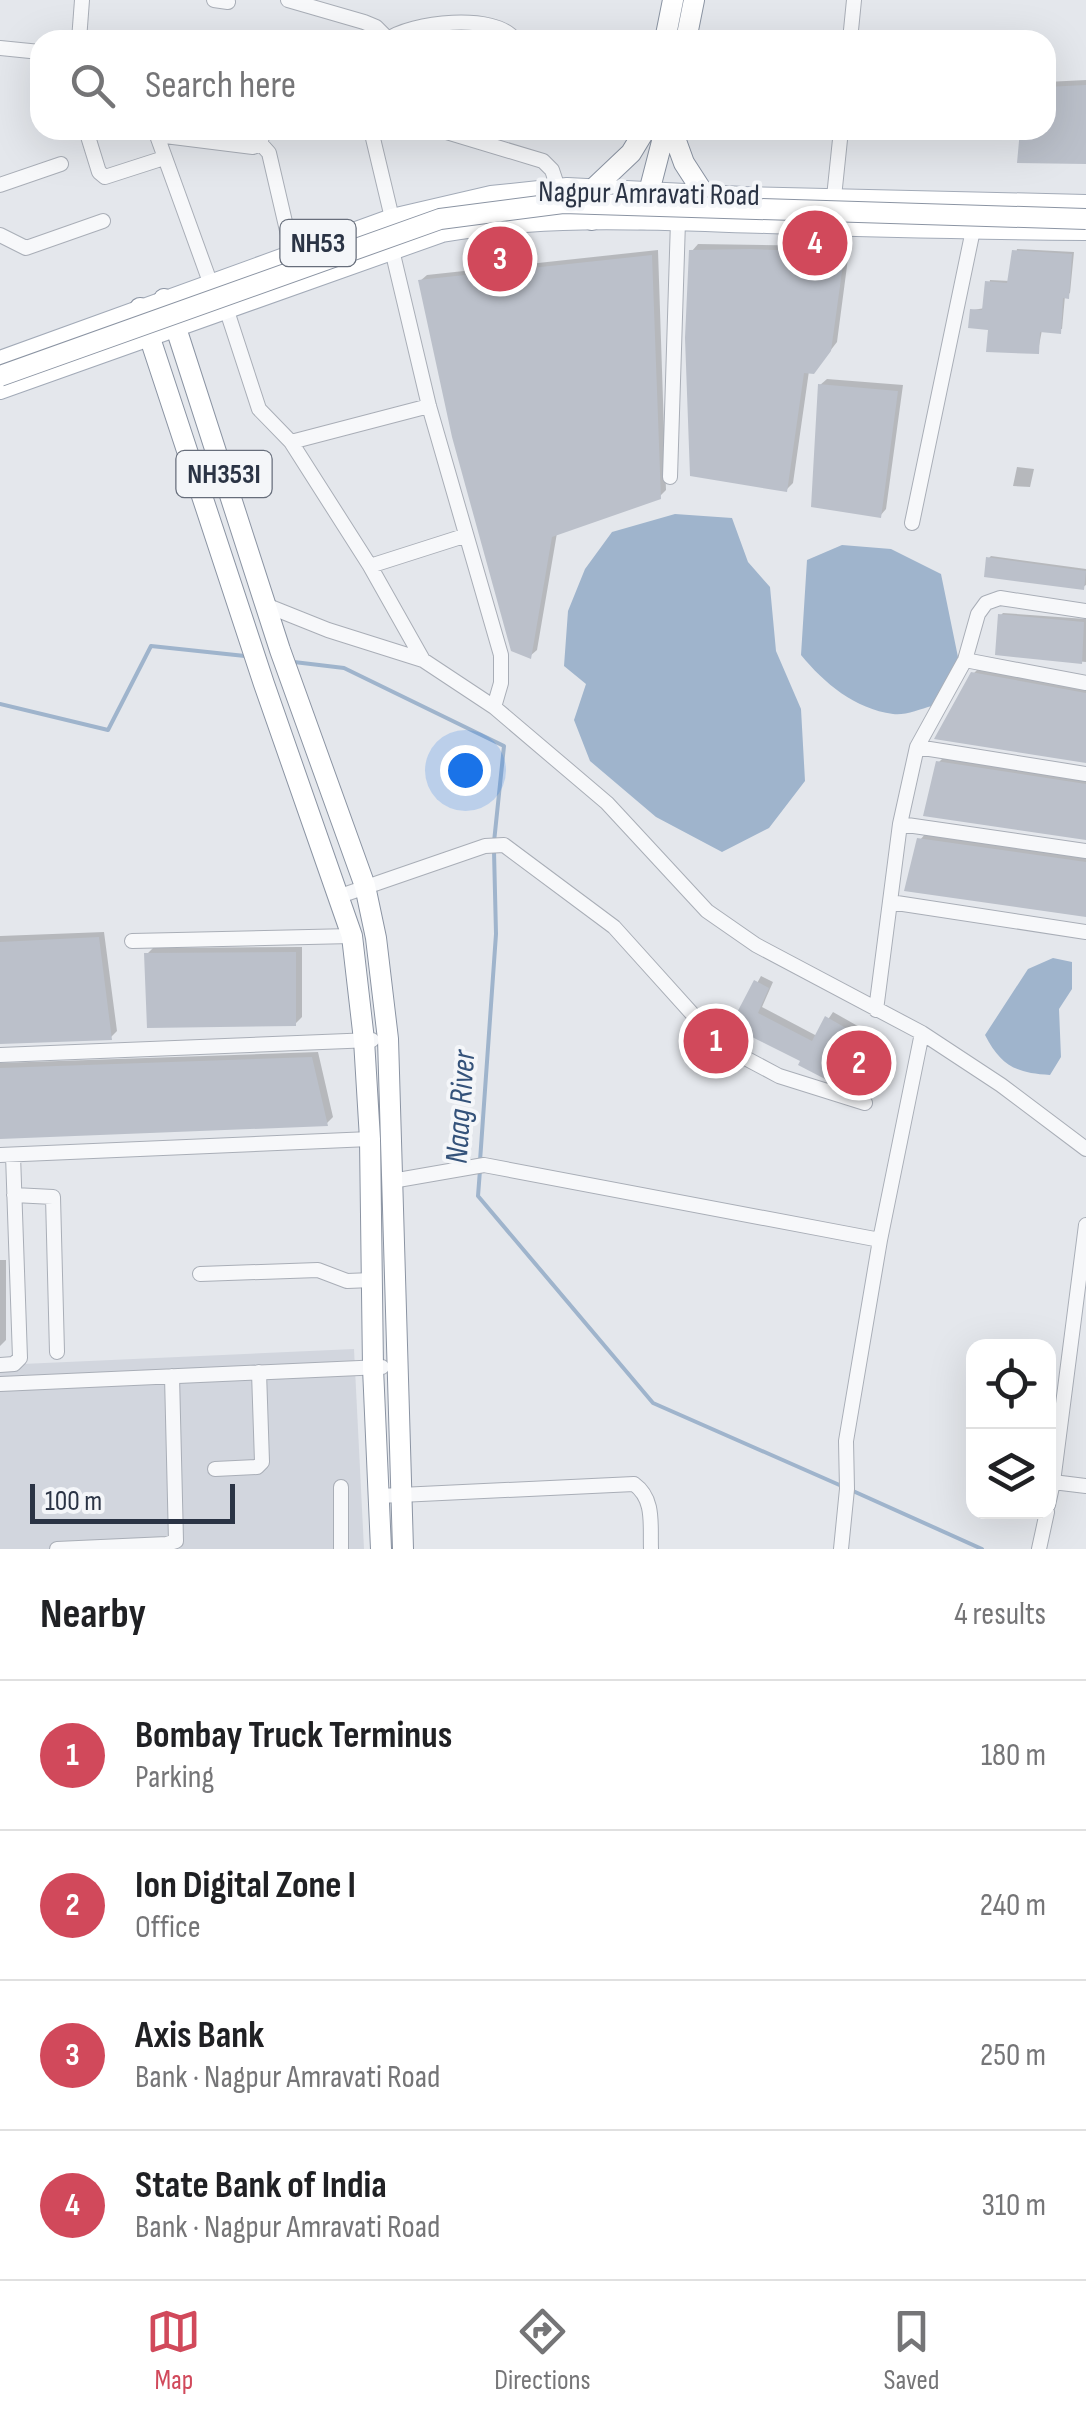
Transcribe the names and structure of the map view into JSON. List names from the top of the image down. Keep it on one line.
{"streets":{"highway":["NH353I"],"main road":["Nagpur Amravati Road","NH53"]},"crossings":[["Nagpur Amravati Road","NH353I"]],"water":["Naag River"],"scale_bar":"100 m","page":{"search":"Search here","pins":["4","3","1","2"],"scale":"100 m","heading":["Nearby","4 results"],"list":[{"mark":"1","name":"Bombay Truck Terminus","note":"Parking","value":"180 m"},{"mark":"2","name":"Ion Digital Zone I","note":"Office","value":"240 m"},{"mark":"3","name":"Axis Bank","note":"Bank · Nagpur Amravati Road","value":"250 m"},{"mark":"4","name":"State Bank of India","note":"Bank · Nagpur Amravati Road","value":"310 m"}],"nav":["Map","Directions","Saved"]}}
